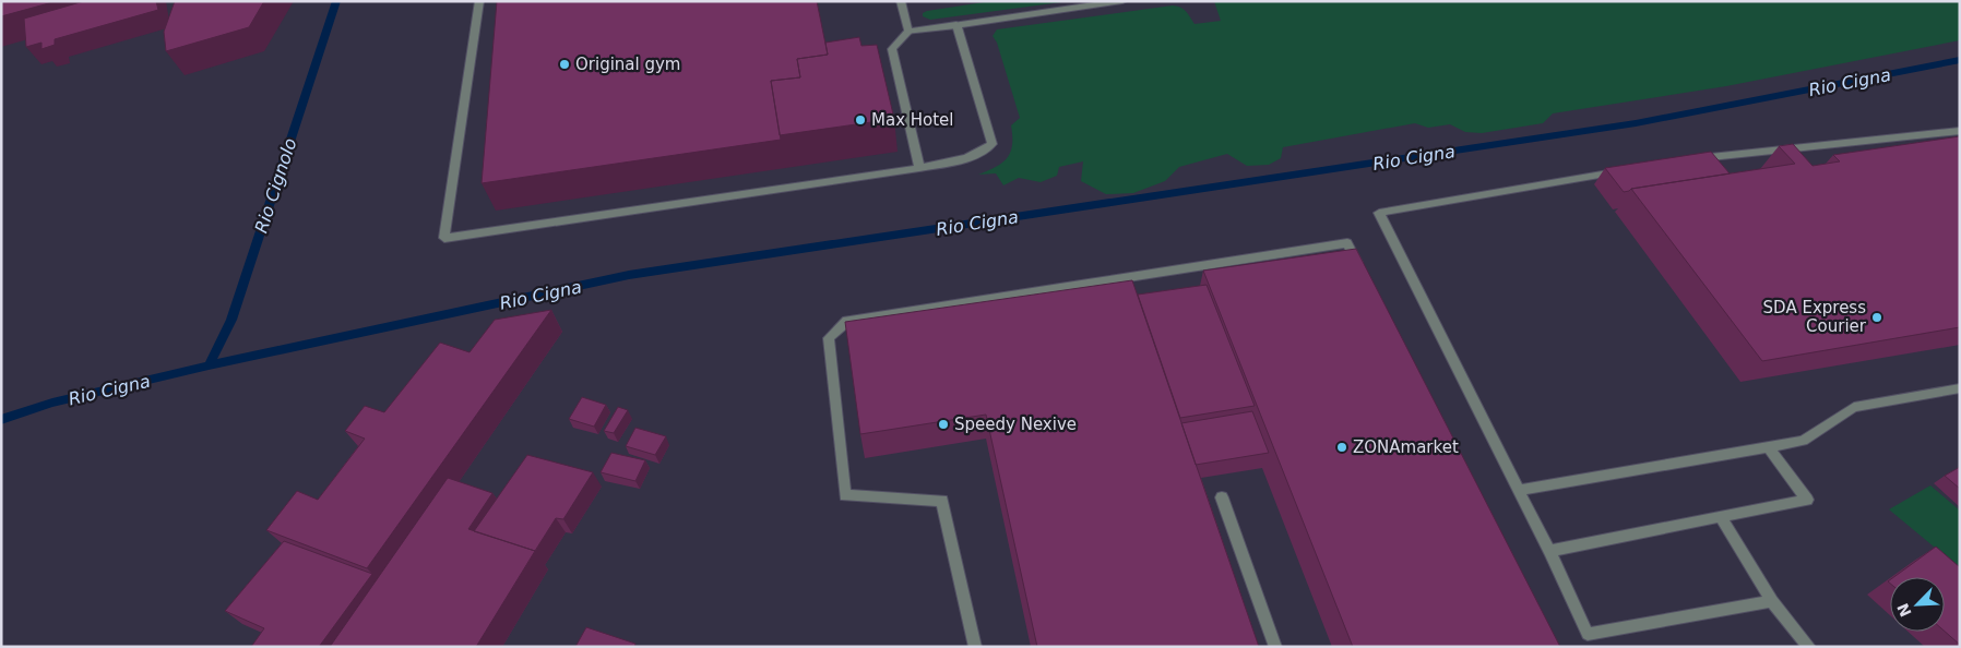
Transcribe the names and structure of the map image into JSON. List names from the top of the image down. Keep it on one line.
{"water":["Rio Cigna","Rio Cignolo"],"places":["Original gym","Max Hotel","SDA Express Courier","Speedy Nexive","ZONAmarket"],"north":"bottom left"}
